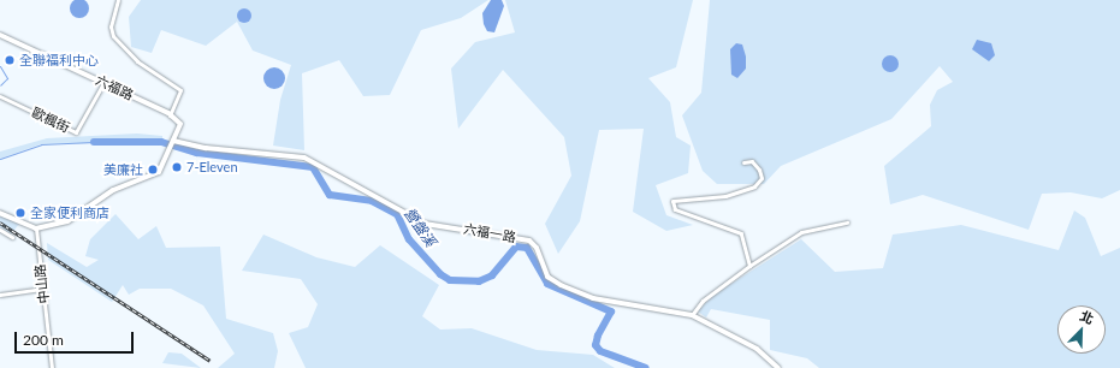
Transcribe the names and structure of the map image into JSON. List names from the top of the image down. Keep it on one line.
{"streets":{"street":["六福路","歐楓街","六福一路","中山路"]},"crossings":[["六福路","歐楓街"]],"water":["營盤溪"],"places":["全聯福利中心","7-Eleven","美廉社","全家便利商店"],"scale_bar":"200 m","north":"top right"}
